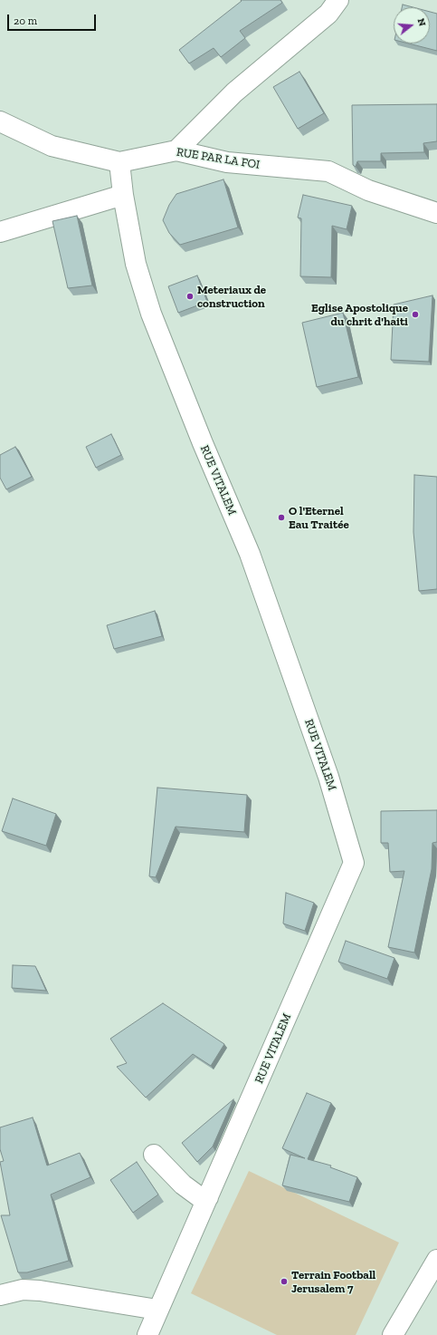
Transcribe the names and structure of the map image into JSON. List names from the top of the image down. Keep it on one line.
{"streets":{"street":["RUE PAR LA FOI","RUE VITALEM"]},"crossings":[["RUE PAR LA FOI","RUE VITALEM"]],"places":["Meteriaux de construction","Eglise Apostolique du chrit d'haiti","O l'Eternel Eau Traitée","Terrain Football Jerusalem 7"],"scale_bar":"20 m","north":"right"}
